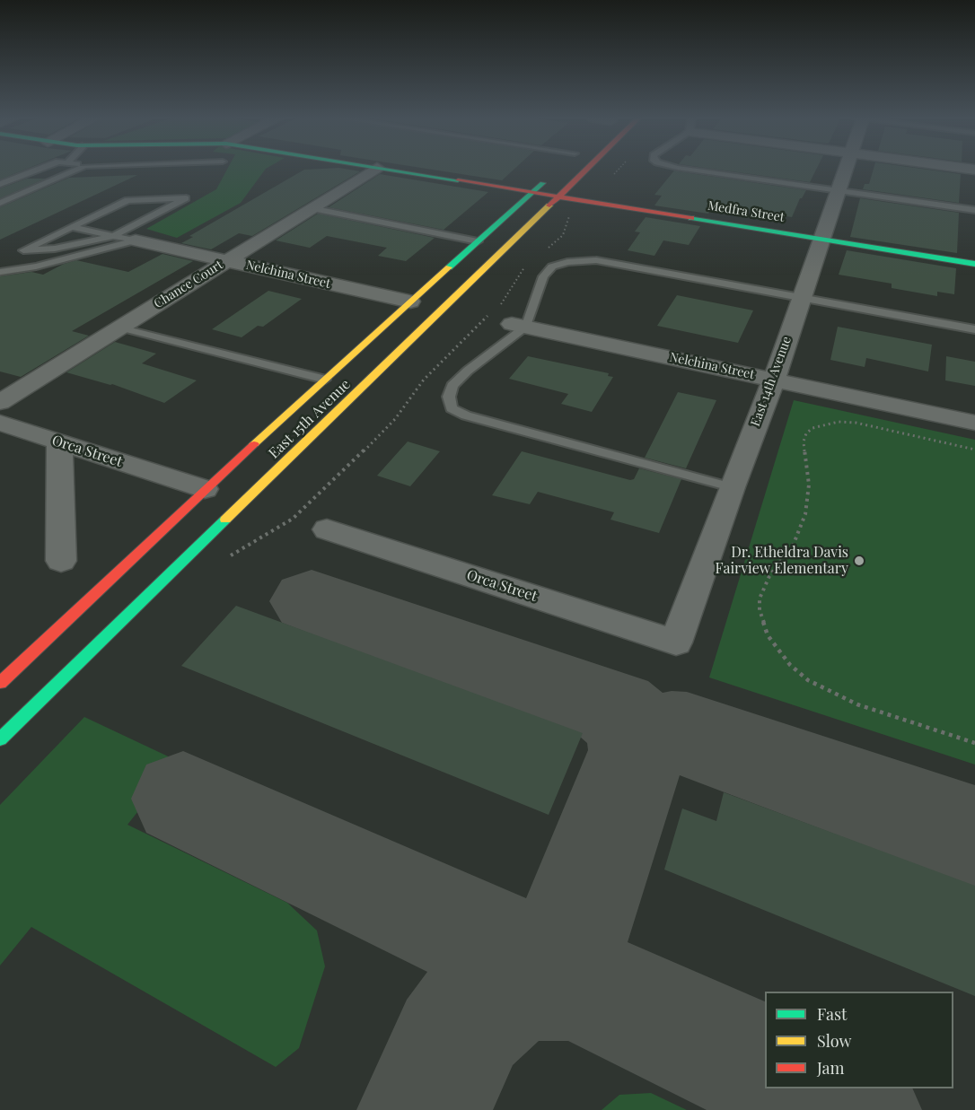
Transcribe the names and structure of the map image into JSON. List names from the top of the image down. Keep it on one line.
{"streets":{"main road":["Medfra Street","East 15th Avenue"],"street":["Nelchina Street","Chance Court","East 14th Avenue","Orca Street"]},"crossings":[["Medfra Street","East 14th Avenue"],["Medfra Street","East 15th Avenue"],["Nelchina Street","Chance Court"],["Nelchina Street","East 14th Avenue"],["Nelchina Street","East 15th Avenue"],["East 14th Avenue","Orca Street"],["East 15th Avenue","Orca Street"]],"places":["Dr. Etheldra Davis Fairview Elementary"],"legend":["Fast","Slow","Jam"]}
